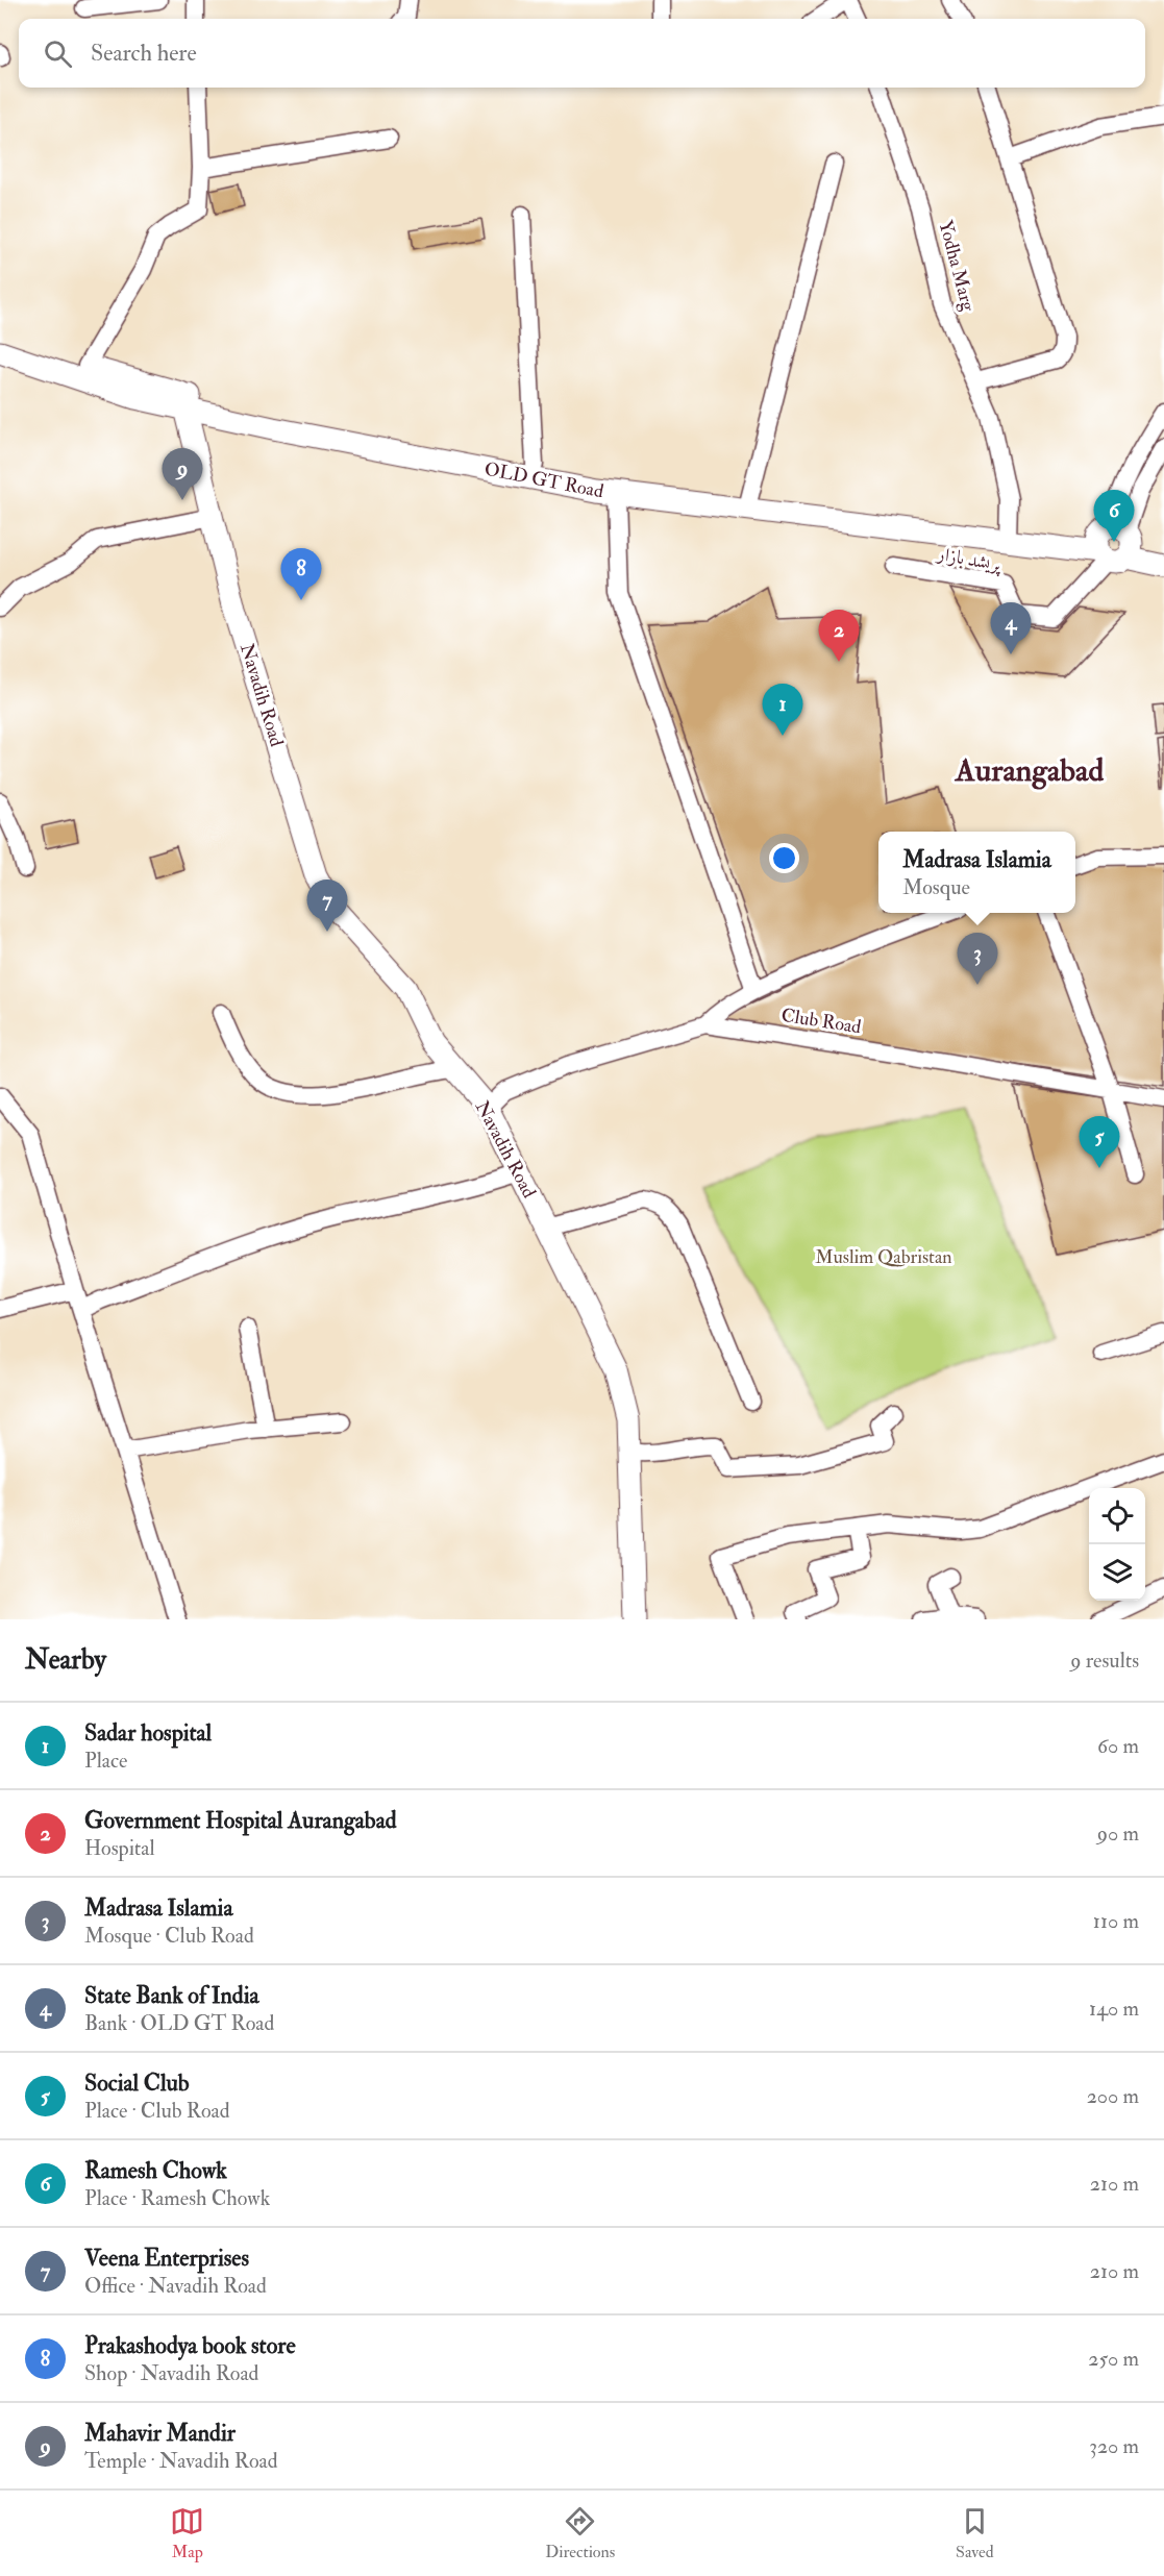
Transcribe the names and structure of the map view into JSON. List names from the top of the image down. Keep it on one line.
{"streets":{"main road":["OLD GT Road","Navadih Road"],"street":["Yodha Marg","پریشد بازار","Club Road"]},"crossings":[["Yodha Marg","OLD GT Road"],["OLD GT Road","پریشد بازار"],["OLD GT Road","Navadih Road"],["Navadih Road","Club Road"]],"districts":["Aurangabad"],"parks":["Muslim Qabristan"],"page":{"search":"Search here","pins":["9","6","8","4","2","1","7","3","5"],"popup":["Madrasa Islamia","Mosque"],"heading":["Nearby","9 results"],"list":[{"mark":"1","name":"Sadar hospital","note":"Place","value":"60 m"},{"mark":"2","name":"Government Hospital Aurangabad","note":"Hospital","value":"90 m"},{"mark":"3","name":"Madrasa Islamia","note":"Mosque · Club Road","value":"110 m"},{"mark":"4","name":"State Bank of India","note":"Bank · OLD GT Road","value":"140 m"},{"mark":"5","name":"Social Club","note":"Place · Club Road","value":"200 m"},{"mark":"6","name":"Ramesh Chowk","note":"Place · Ramesh Chowk","value":"210 m"},{"mark":"7","name":"Veena Enterprises","note":"Office · Navadih Road","value":"210 m"},{"mark":"8","name":"Prakashodya book store","note":"Shop · Navadih Road","value":"250 m"},{"mark":"9","name":"Mahavir Mandir","note":"Temple · Navadih Road","value":"320 m"}],"nav":["Map","Directions","Saved"]}}
